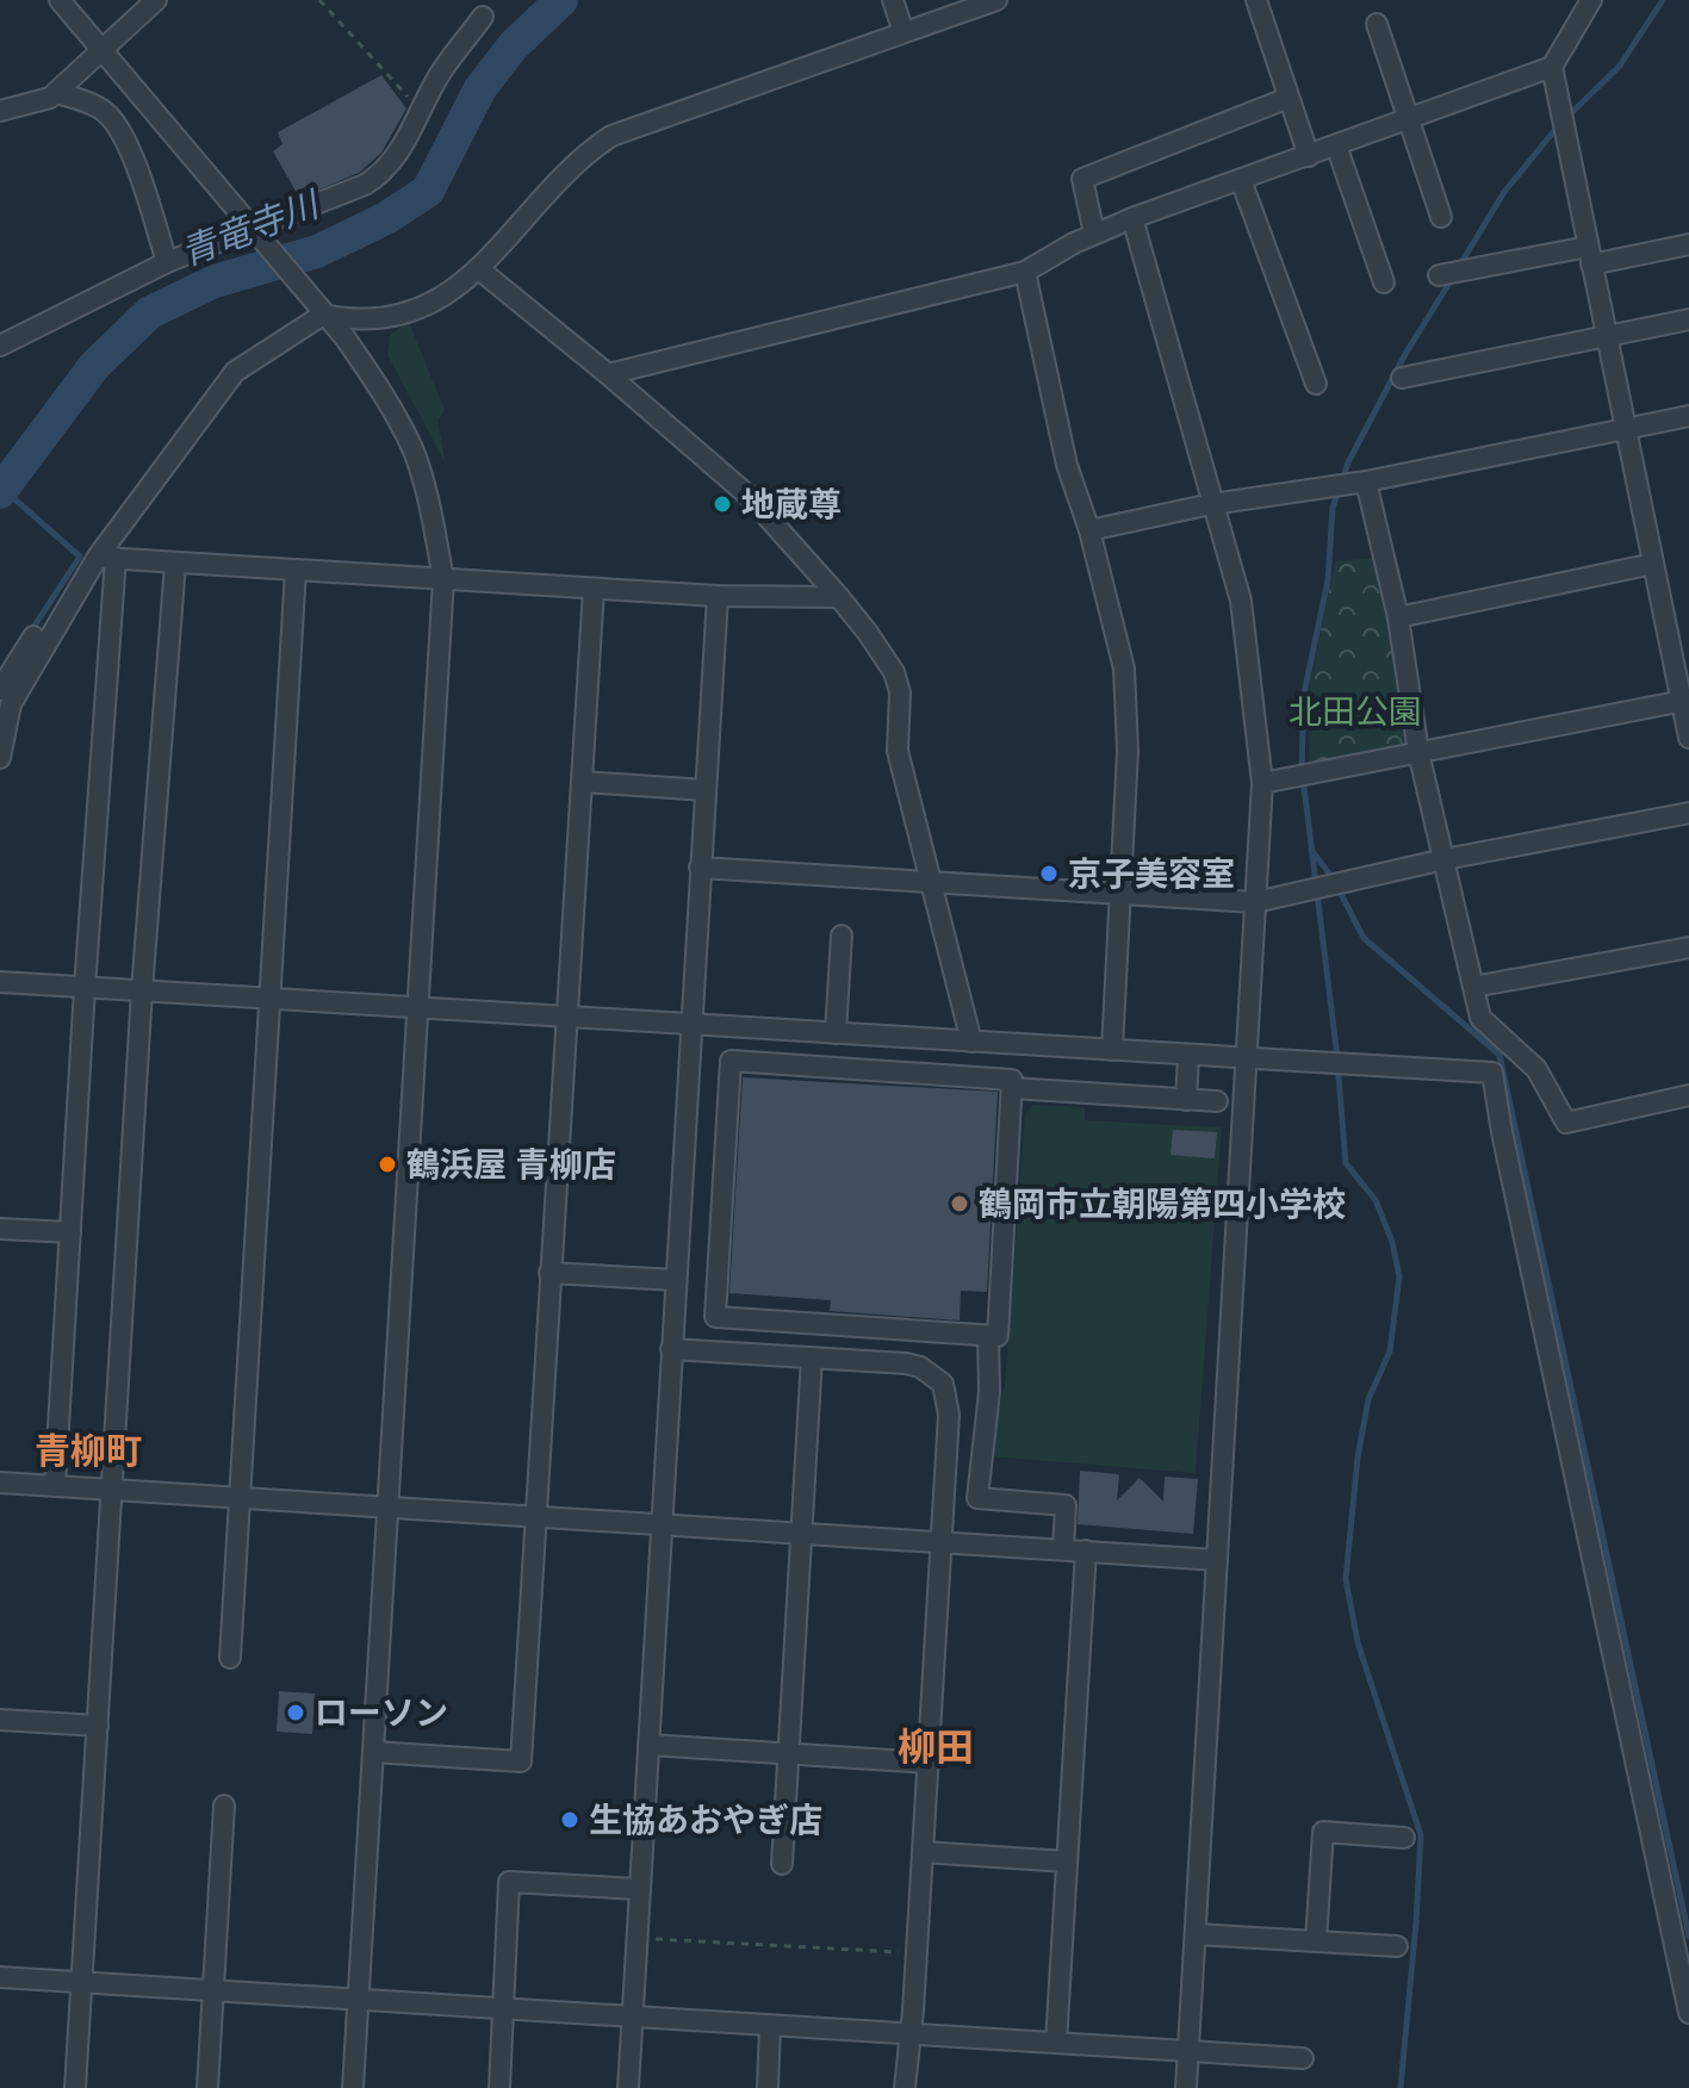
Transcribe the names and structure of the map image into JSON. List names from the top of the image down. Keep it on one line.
{"districts":["青柳町","柳田"],"water":["青竜寺川"],"parks":["北田公園"],"places":["地蔵尊","京子美容室","鶴浜屋 青柳店","鶴岡市立朝陽第四小学校","ローソン","生協あおやぎ店"]}
